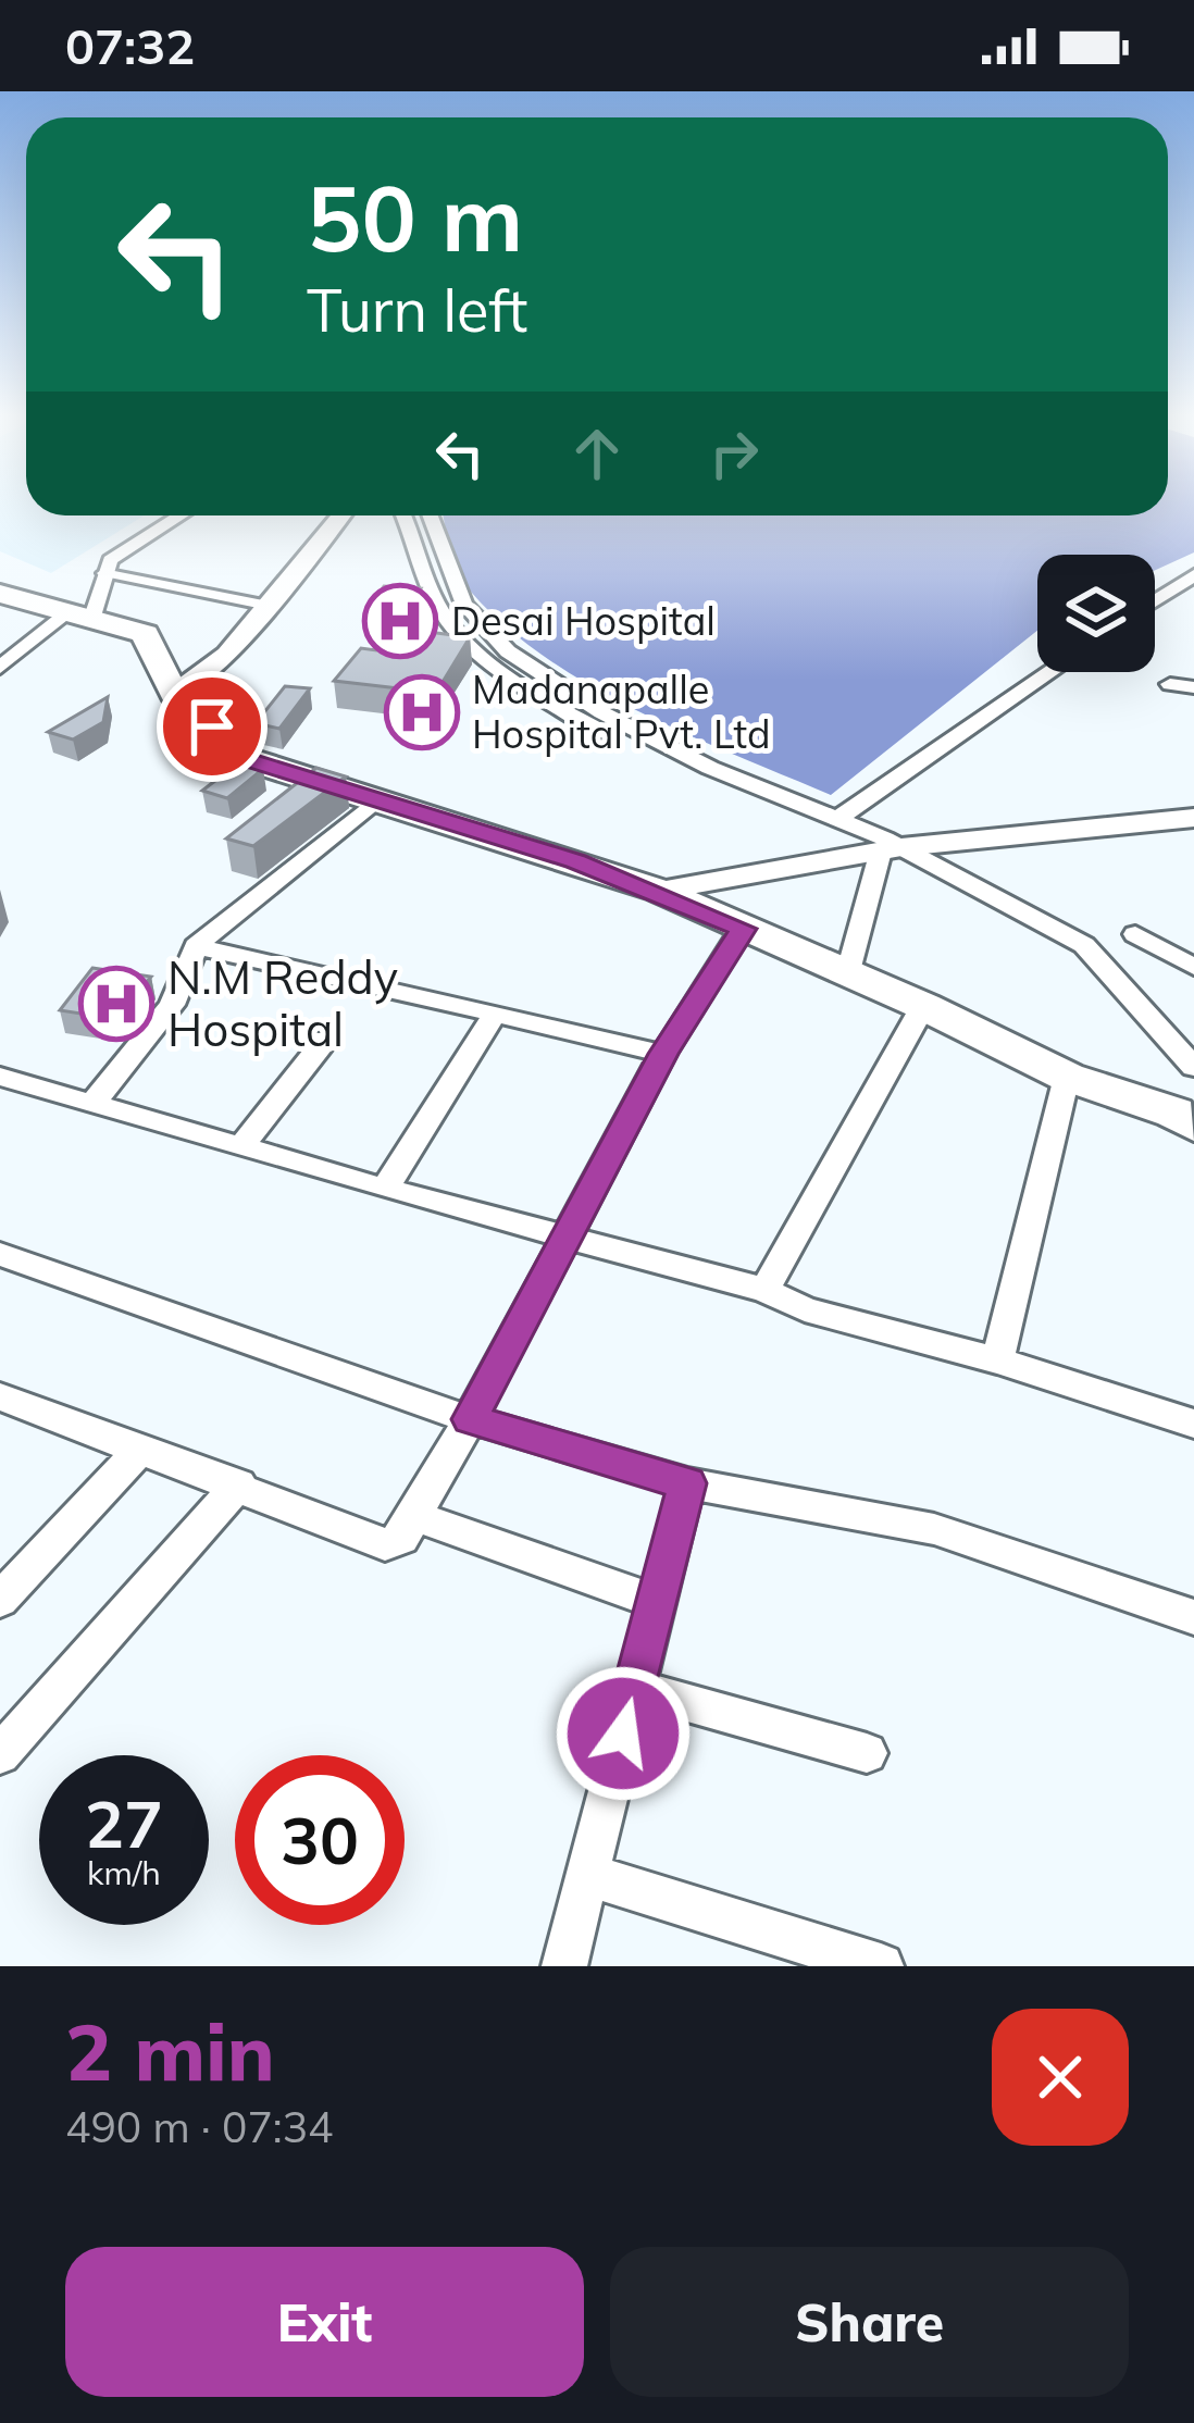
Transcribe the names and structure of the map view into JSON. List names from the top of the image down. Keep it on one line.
{"places":{"hospital":["Desai Hospital","Madanapalle Hospital Pvt. Ltd","N.M Reddy Hospital"]},"page":{"status":"07:32","turn":["50 m","Turn left"],"speed":"27 km/h","limit":"30","heading":["2 min","490 m · 07:34"],"buttons":["Exit","Share"]}}
